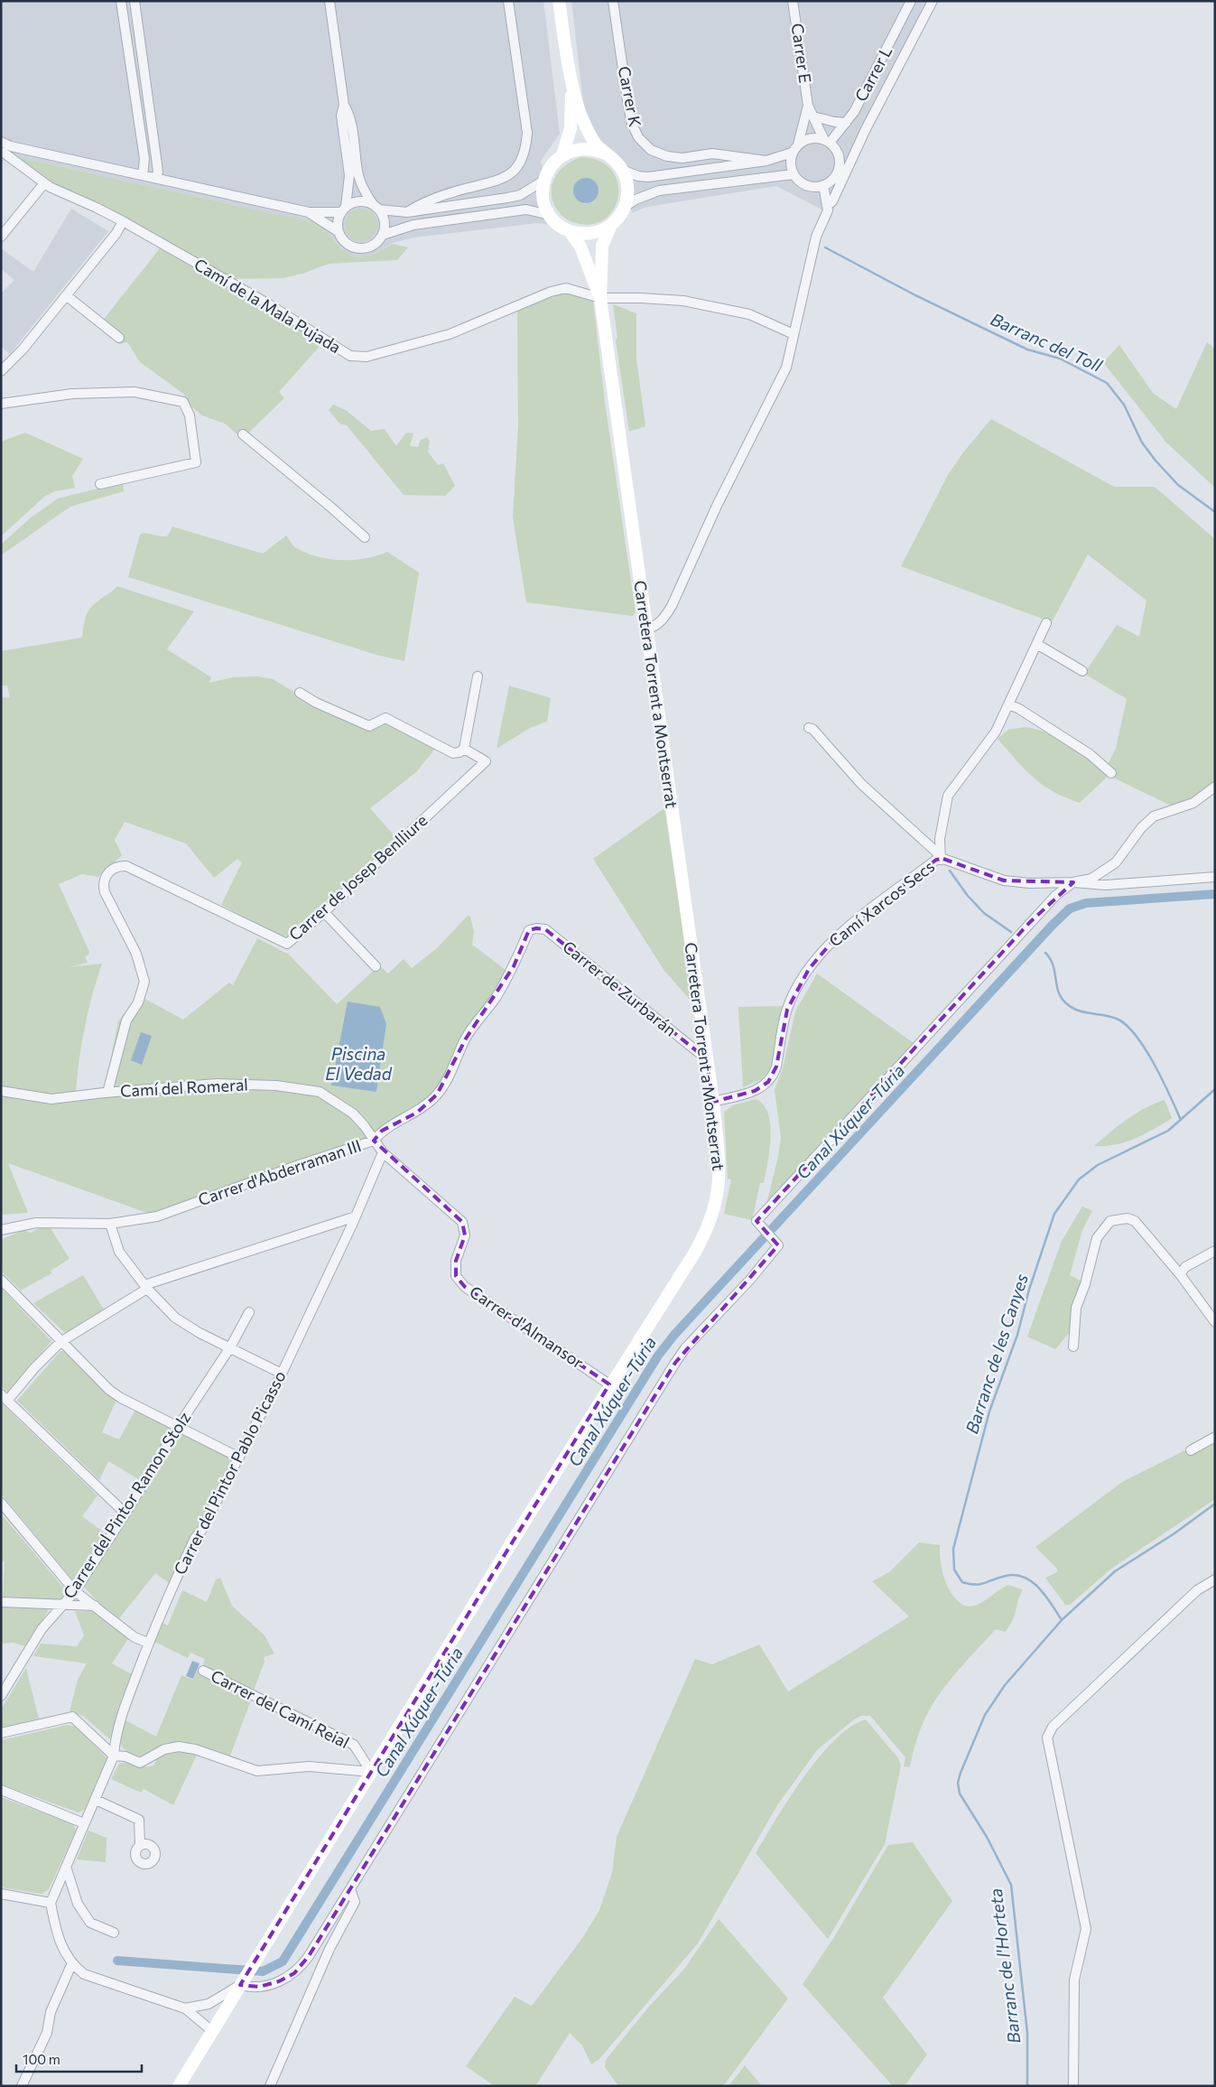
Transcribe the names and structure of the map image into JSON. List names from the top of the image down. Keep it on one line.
{"streets":{"main road":["Carretera Torrent a Montserrat"],"street":["Carrer E","Carrer L","Carrer K","Camí de la Mala Pujada","Carrer de Josep Benlliure","Camí Xarcos Secs","Carrer de Zurbarán","Camí del Romeral","Carrer d'Abderraman III","Carrer d'Almansor","Carrer del Pintor Pablo Picasso","Carrer del Pintor Ramon Stolz","Carrer del Camí Reial"]},"crossings":[["Camí de la Mala Pujada","Carretera Torrent a Montserrat"],["Carretera Torrent a Montserrat","Camí Xarcos Secs"],["Carretera Torrent a Montserrat","Carrer de Zurbarán"],["Carretera Torrent a Montserrat","Carrer d'Almansor"],["Carretera Torrent a Montserrat","Carrer del Camí Reial"],["Carrer de Josep Benlliure","Camí del Romeral"],["Carrer de Zurbarán","Carrer d'Abderraman III"],["Camí del Romeral","Carrer d'Abderraman III"],["Camí del Romeral","Carrer d'Almansor"],["Carrer d'Abderraman III","Carrer d'Almansor"],["Carrer d'Almansor","Carrer del Pintor Pablo Picasso"]],"water":["Barranc del Toll","Piscina El Vedad","Canal Xúquer-Túria","Barranc de les Canyes","Barranc de l'Horteta"],"scale_bar":"100 m"}
